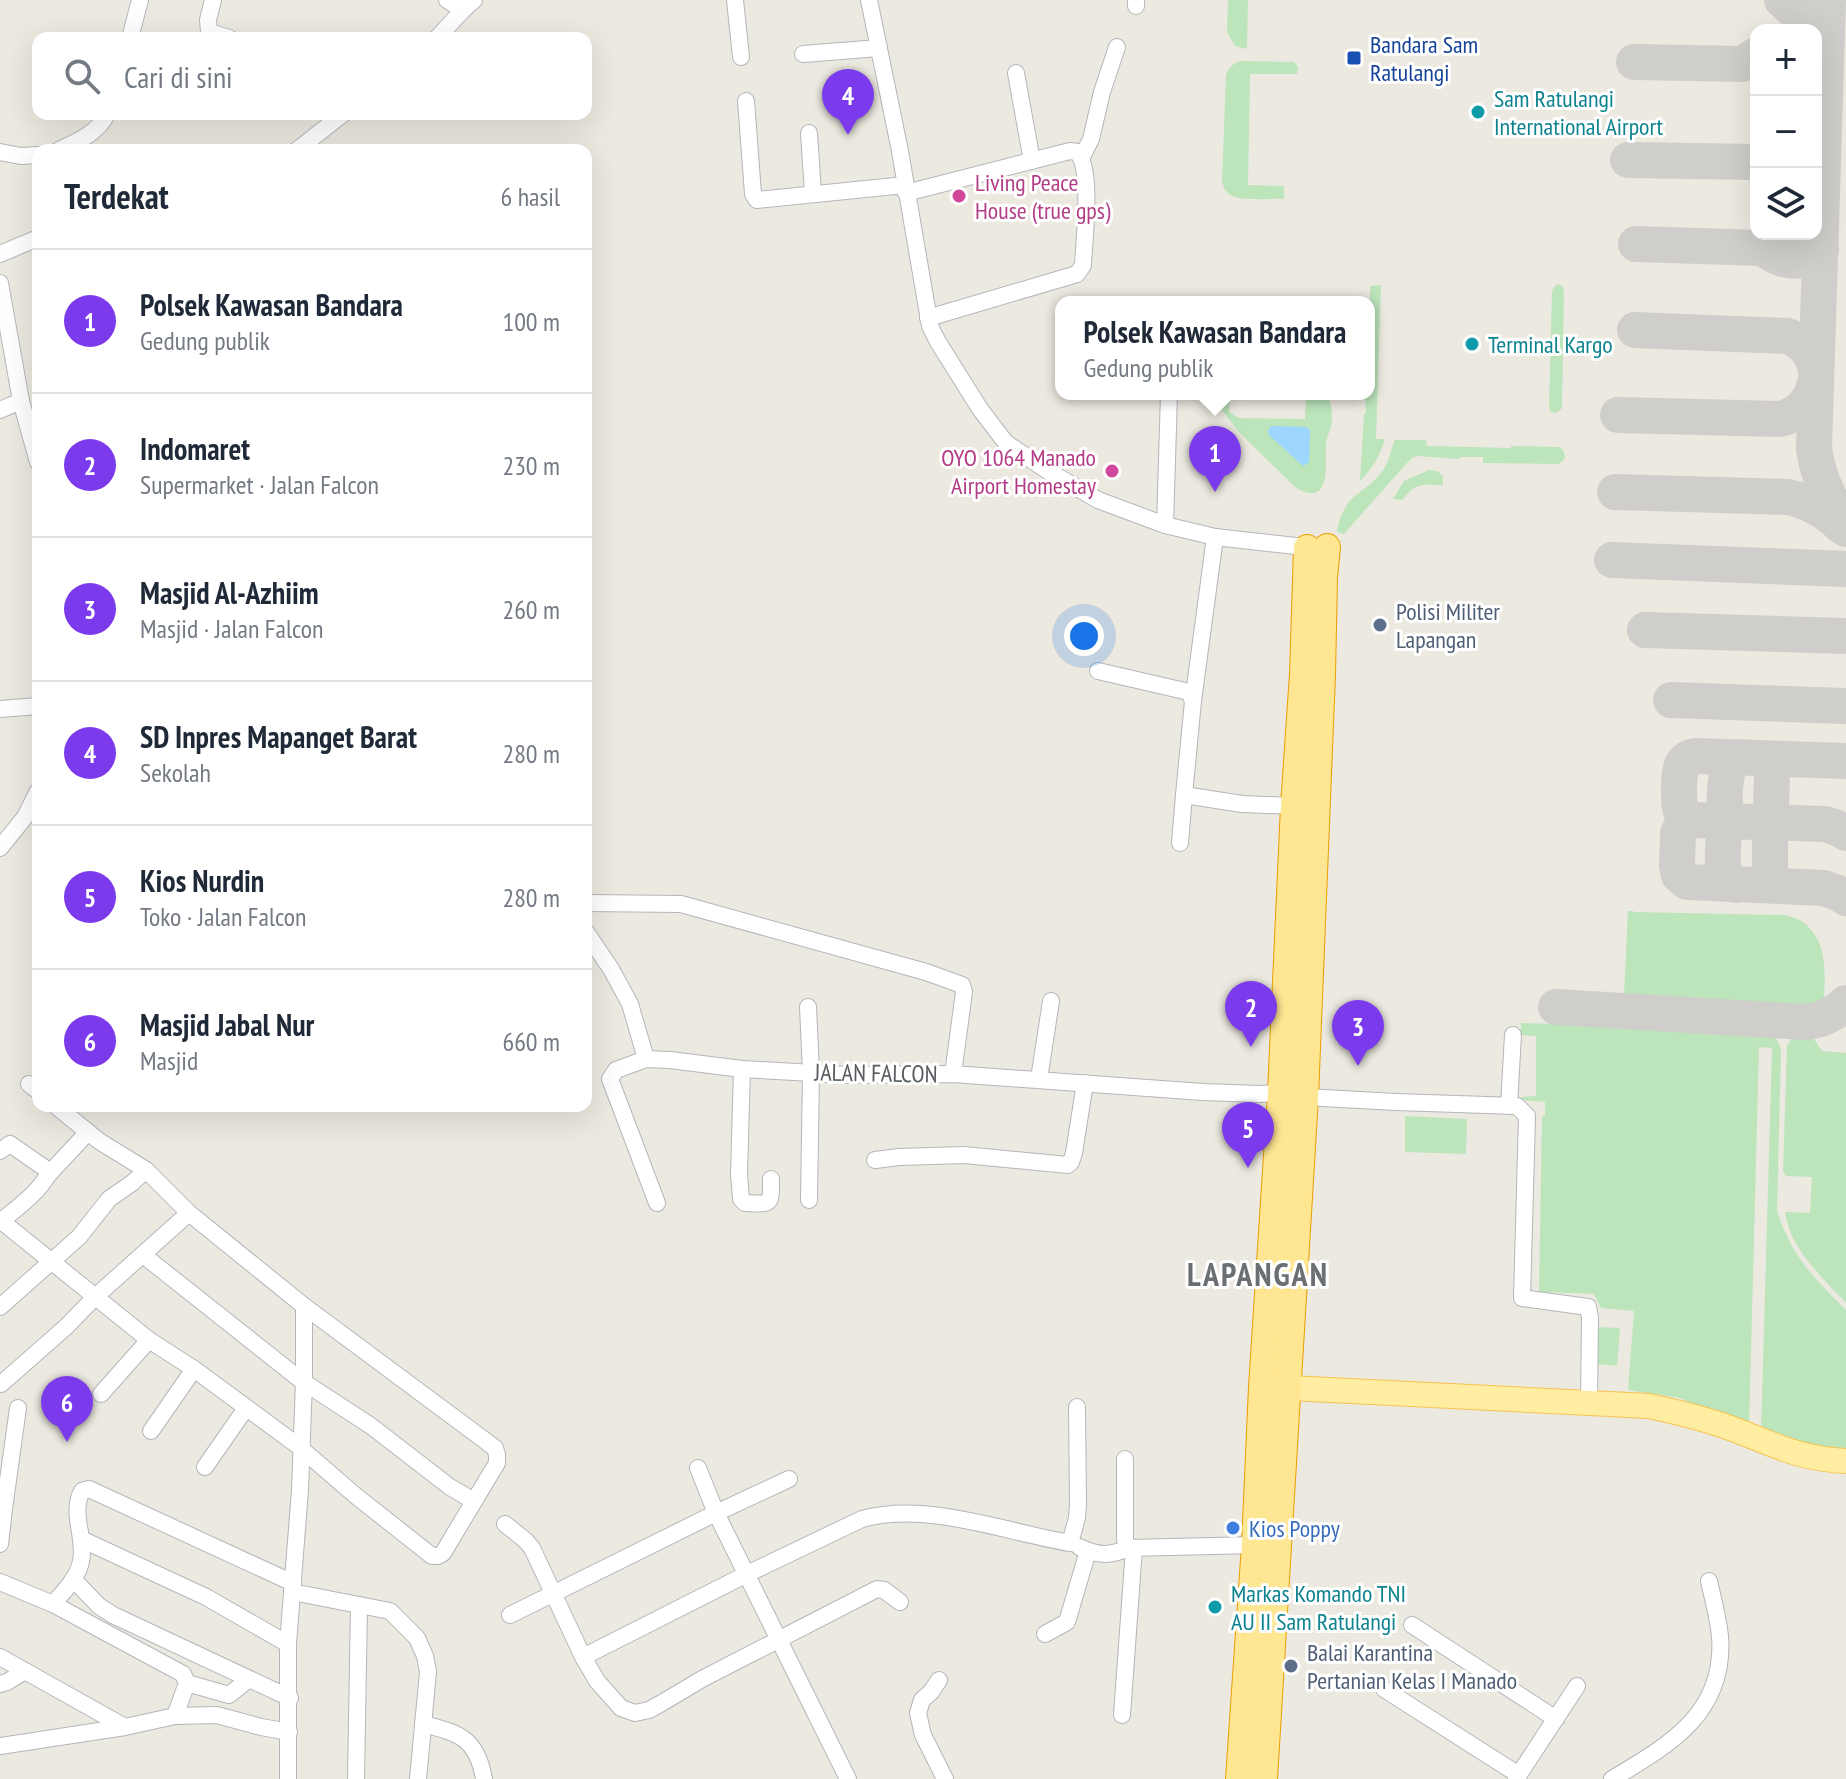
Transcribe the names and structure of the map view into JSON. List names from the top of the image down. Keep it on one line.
{"streets":{"street":["JALAN FALCON"]},"districts":["LAPANGAN"],"places":{"transit":["Bandara Sam Ratulangi"],"other":["Sam Ratulangi International Airport","Living Peace House (true gps)","Terminal Kargo","OYO 1064 Manado Airport Homestay","Polisi Militer Lapangan","Kios Poppy","Markas Komando TNI AU II Sam Ratulangi","Balai Karantina Pertanian Kelas I Manado"]},"page":{"map_buttons":["+","−"],"search":"Cari di sini","pins":["4","1","2","3","5","6"],"heading":["Terdekat","6 hasil"],"list":[{"mark":"1","name":"Polsek Kawasan Bandara","note":"Gedung publik","value":"100 m"},{"mark":"2","name":"Indomaret","note":"Supermarket · Jalan Falcon","value":"230 m"},{"mark":"3","name":"Masjid Al-Azhiim","note":"Masjid · Jalan Falcon","value":"260 m"},{"mark":"4","name":"SD Inpres Mapanget Barat","note":"Sekolah","value":"280 m"},{"mark":"5","name":"Kios Nurdin","note":"Toko · Jalan Falcon","value":"280 m"},{"mark":"6","name":"Masjid Jabal Nur","note":"Masjid","value":"660 m"}],"popup":["Polsek Kawasan Bandara","Gedung publik"]}}
